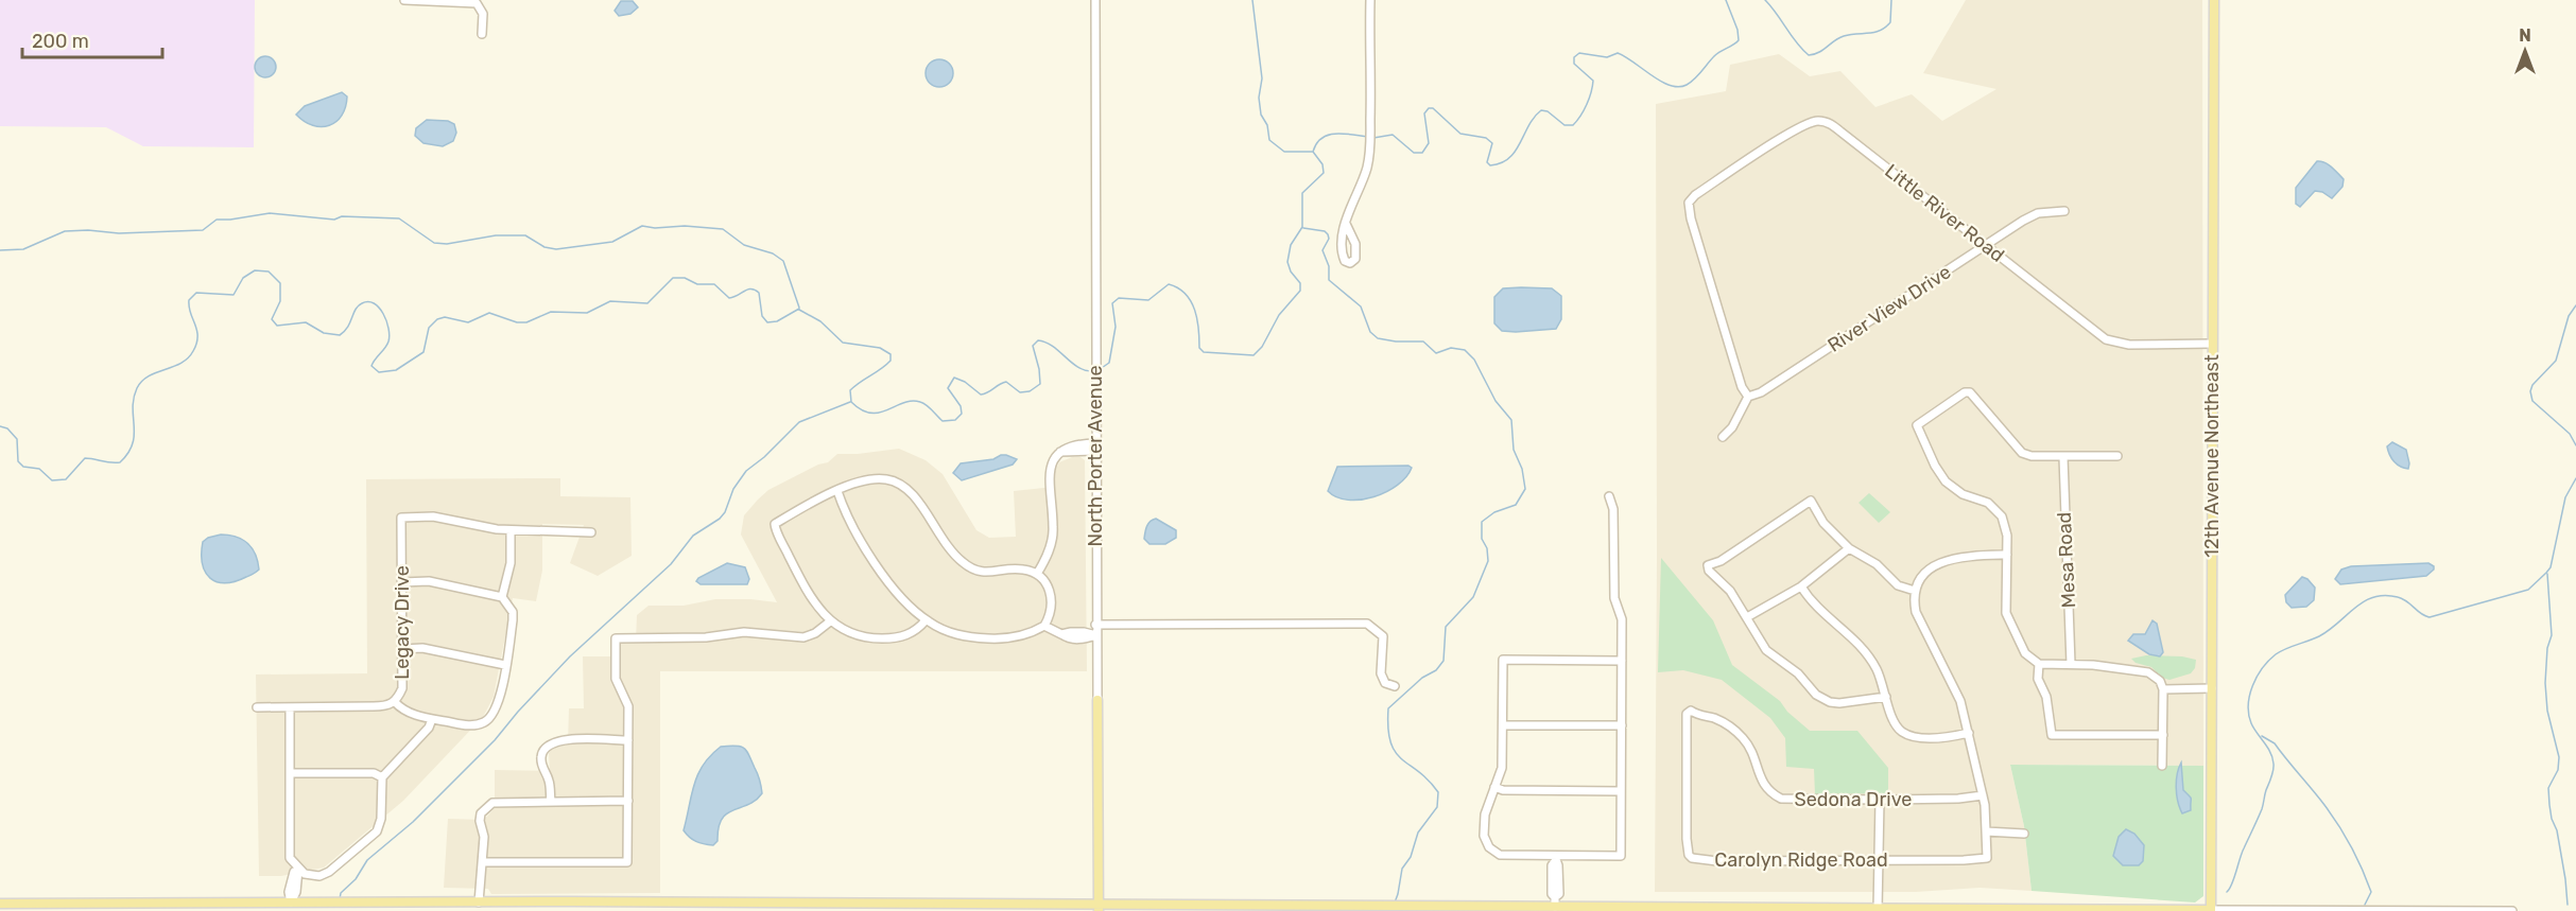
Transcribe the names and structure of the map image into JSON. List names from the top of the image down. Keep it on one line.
{"streets":{"main road":["North Porter Avenue","12th Avenue Northeast"],"street":["Little River Road","River View Drive","Mesa Road","Legacy Drive","Sedona Drive","Carolyn Ridge Road"]},"crossings":[["Little River Road","River View Drive"],["Little River Road","12th Avenue Northeast"],["Sedona Drive","Carolyn Ridge Road"]],"scale_bar":"200 m","north":"top"}
